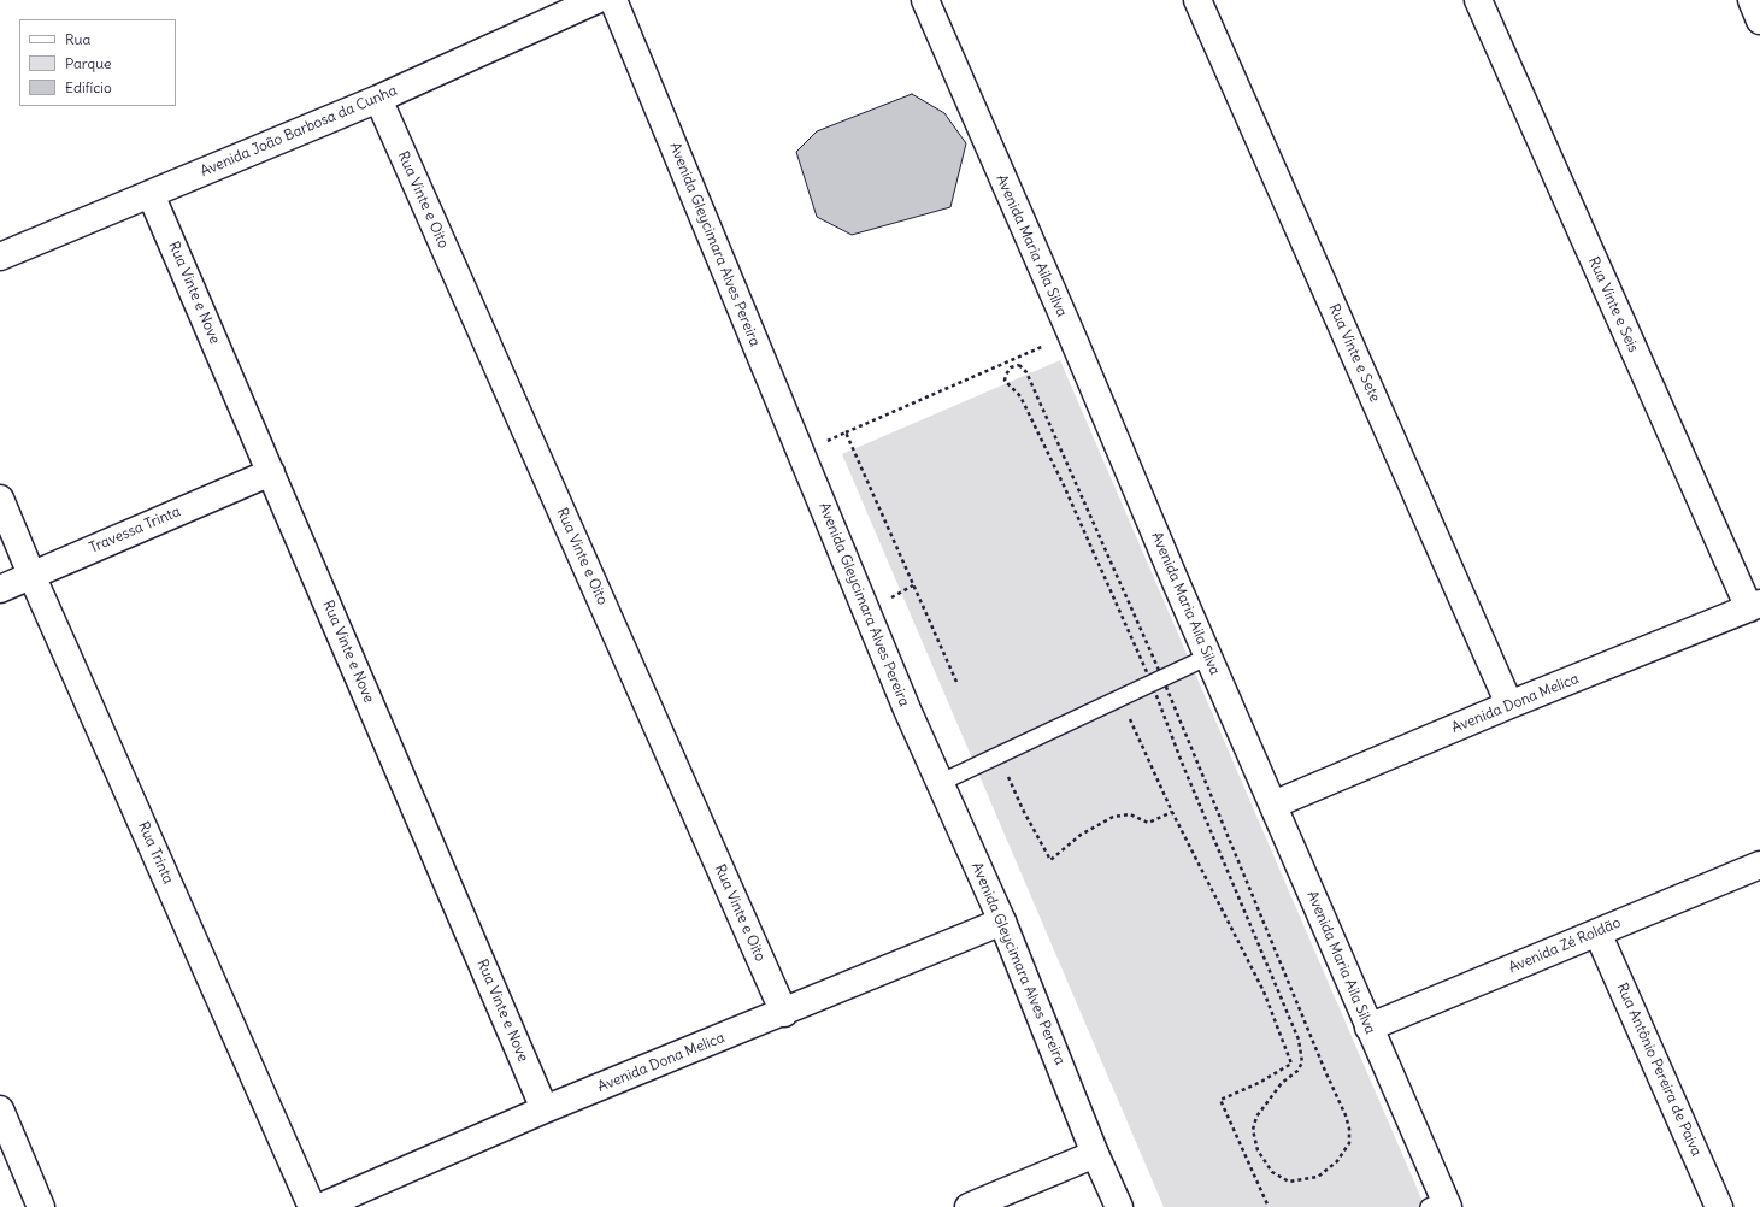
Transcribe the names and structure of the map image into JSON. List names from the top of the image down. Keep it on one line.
{"streets":{"street":["Avenida João Barbosa da Cunha","Rua Vinte e Oito","Avenida Gleycimara Alves Pereira","Avenida Maria Aila Silva","Rua Vinte e Nove","Rua Vinte e Seis","Rua Vinte e Sete","Travessa Trinta","Avenida Dona Melica","Rua Trinta","Avenida Zé Roldão","Rua Antônio Pereira de Paiva"]},"crossings":[["Avenida João Barbosa da Cunha","Rua Vinte e Oito"],["Avenida João Barbosa da Cunha","Rua Vinte e Nove"],["Rua Vinte e Oito","Avenida Dona Melica"],["Avenida Gleycimara Alves Pereira","Avenida Dona Melica"],["Avenida Maria Aila Silva","Avenida Dona Melica"],["Avenida Maria Aila Silva","Avenida Zé Roldão"],["Rua Vinte e Nove","Travessa Trinta"],["Rua Vinte e Nove","Avenida Dona Melica"],["Rua Vinte e Seis","Avenida Dona Melica"],["Rua Vinte e Sete","Avenida Dona Melica"],["Travessa Trinta","Rua Trinta"],["Avenida Zé Roldão","Rua Antônio Pereira de Paiva"]],"legend":["Rua","Parque","Edifício"]}
